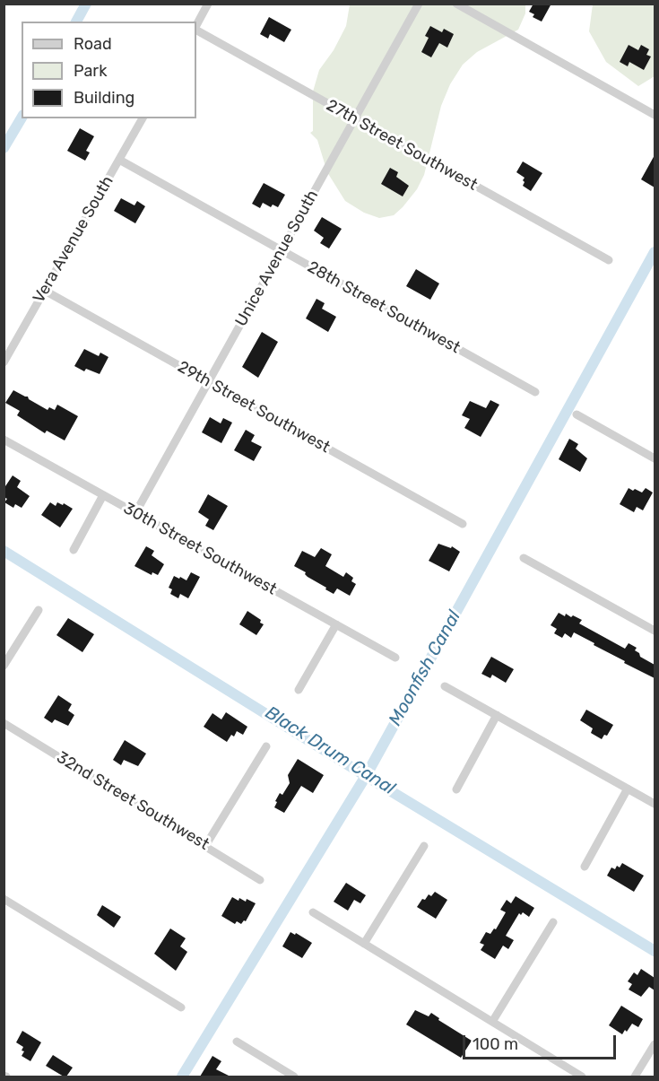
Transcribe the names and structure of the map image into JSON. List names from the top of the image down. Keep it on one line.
{"streets":{"street":["27th Street Southwest","Vera Avenue South","Unice Avenue South","28th Street Southwest","29th Street Southwest","30th Street Southwest","32nd Street Southwest"]},"crossings":[["27th Street Southwest","Unice Avenue South"],["Vera Avenue South","28th Street Southwest"],["Vera Avenue South","29th Street Southwest"],["Unice Avenue South","28th Street Southwest"],["Unice Avenue South","29th Street Southwest"],["Unice Avenue South","30th Street Southwest"]],"water":["Moonfish Canal","Black Drum Canal"],"legend":["Road","Park","Building"],"scale_bar":"100 m"}
